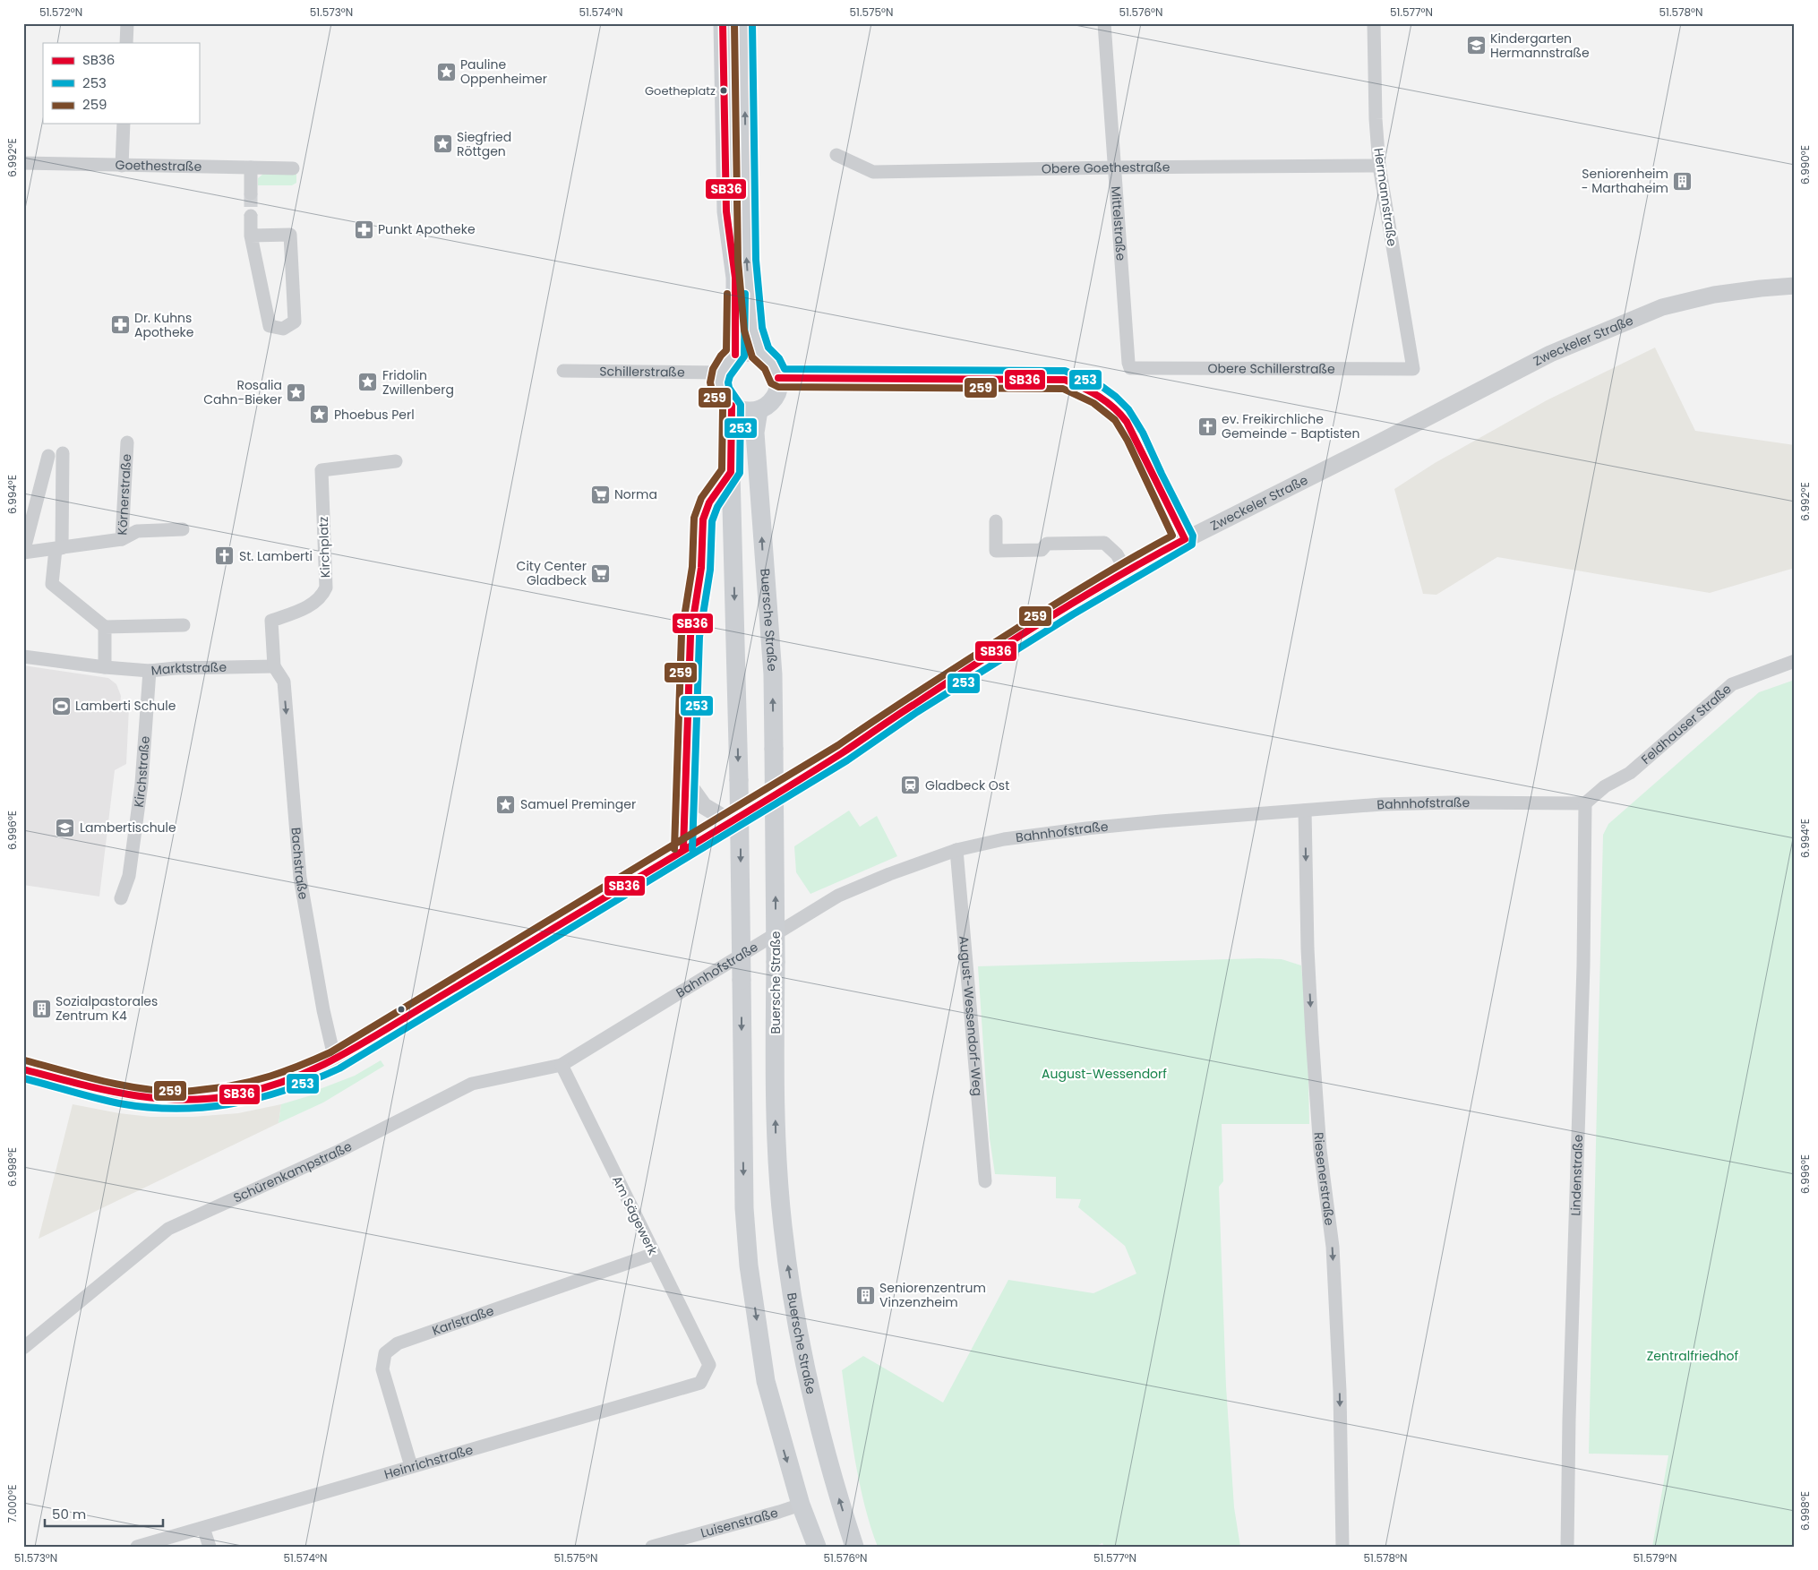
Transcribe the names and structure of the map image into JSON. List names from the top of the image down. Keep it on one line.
{"streets":{"main road":["Buersche Straße"],"street":["Goethestraße","Obere Goethestraße","Hermannstraße","Mittelstraße","Zweckeler Straße","Obere Schillerstraße","Schillerstraße","Körnerstraße","Kirchplatz","Marktstraße","Feldhauser Straße","Kirchstraße","Bahnhofstraße","Bachstraße","August-Wessendorf-Weg","Schürenkampstraße","Lindenstraße","Riesenerstraße","Am Sägewerk","Karlstraße","Heinrichstraße","Luisenstraße"]},"crossings":[["Obere Goethestraße","Hermannstraße"],["Obere Goethestraße","Mittelstraße"],["Hermannstraße","Obere Schillerstraße"],["Mittelstraße","Obere Schillerstraße"],["Zweckeler Straße","Bachstraße"],["Schillerstraße","Buersche Straße"],["Kirchplatz","Marktstraße"],["Kirchplatz","Bachstraße"],["Marktstraße","Kirchstraße"],["Marktstraße","Bachstraße"],["Feldhauser Straße","Bahnhofstraße"],["Feldhauser Straße","Lindenstraße"],["Bahnhofstraße","August-Wessendorf-Weg"],["Bahnhofstraße","Schürenkampstraße"],["Bahnhofstraße","Lindenstraße"],["Bahnhofstraße","Riesenerstraße"],["Schürenkampstraße","Am Sägewerk"],["Am Sägewerk","Karlstraße"],["Am Sägewerk","Heinrichstraße"],["Karlstraße","Heinrichstraße"]],"one_way":["Bachstraße","Riesenerstraße"],"parks":["August-Wessendorf","Zentralfriedhof"],"places":{"school or university":["Kindergarten Hermannstraße","Lambertischule"],"place":["Pauline Oppenheimer","Siegfried Röttgen","Fridolin Zwillenberg","Rosalia Cahn-Bieker","Phoebus Perl","Samuel Preminger"],"other":["Goetheplatz"],"building":["Seniorenheim - Marthaheim","Sozialpastorales Zentrum K4","Seniorenzentrum Vinzenzheim"],"pharmacy":["Punkt Apotheke","Dr. Kuhns Apotheke"],"church":["ev. Freikirchliche Gemeinde - Baptisten","St. Lamberti"],"supermarket":["Norma","City Center Gladbeck"],"sports":["Lamberti Schule"],"station":["Gladbeck Ost"]},"lines":["transit line SB36","transit line 253","transit line 259"],"legend":["SB36","253","259"],"scale_bar":"50 m","coordinates":["51.572°N","51.573°N","51.574°N","51.575°N","51.576°N","51.577°N","51.578°N","6.992°E","6.990°E","6.994°E","6.996°E","6.998°E","7.000°E","51.579°N"]}
